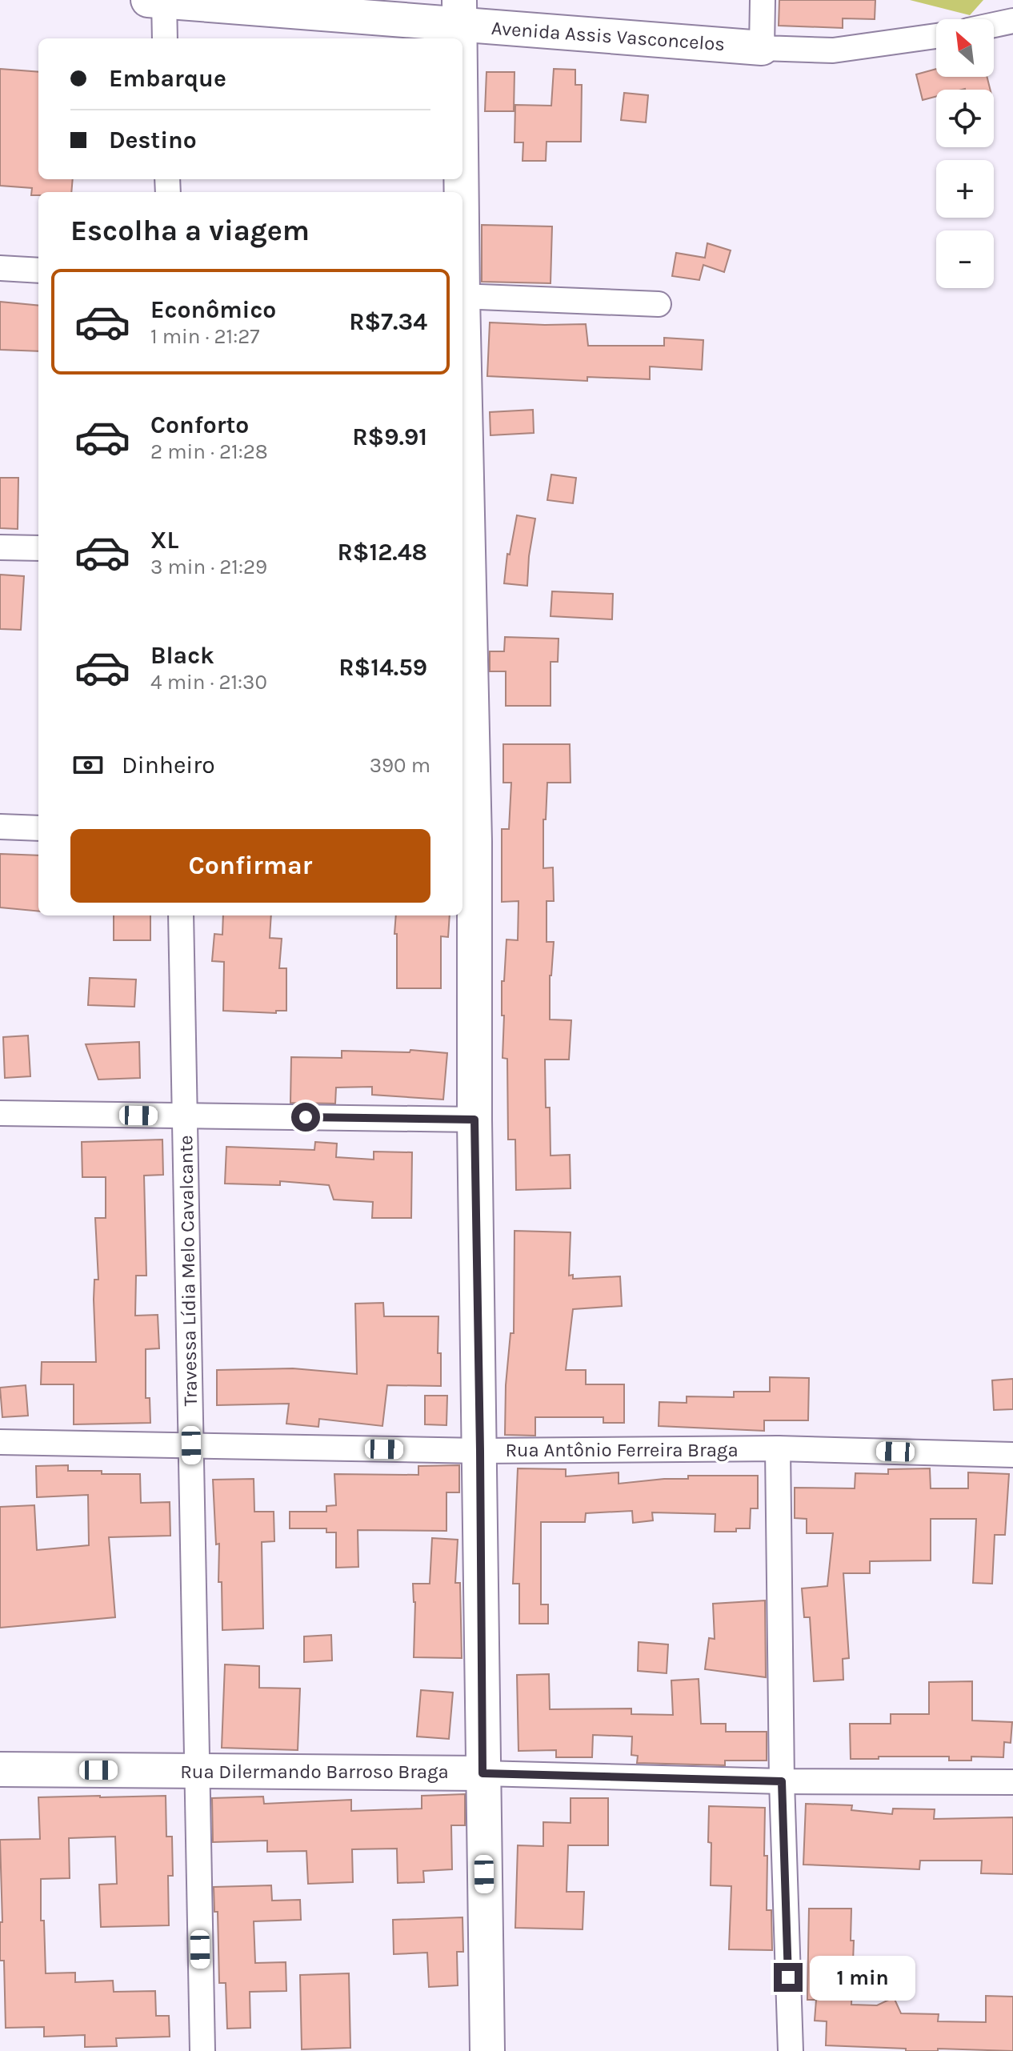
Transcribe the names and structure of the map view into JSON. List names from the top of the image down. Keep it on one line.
{"streets":{"street":["Avenida Assis Vasconcelos","Travessa Lídia Melo Cavalcante","Rua Antônio Ferreira Braga","Rua Dilermando Barroso Braga"]},"crossings":[["Travessa Lídia Melo Cavalcante","Rua Antônio Ferreira Braga"],["Travessa Lídia Melo Cavalcante","Rua Dilermando Barroso Braga"]],"north":"top left","page":{"map_buttons":["+","−"],"banner":["Embarque","Destino"],"heading":"Escolha a viagem","list":[{"name":"Econômico","note":"1 min · 21:27","value":"R$7.34"},{"name":"Conforto","note":"2 min · 21:28","value":"R$9.91"},{"name":"XL","note":"3 min · 21:29","value":"R$12.48"},{"name":"Black","note":"4 min · 21:30","value":"R$14.59"}],"pay":["Dinheiro","390 m"],"buttons":"Confirmar","bubble":"1 min"}}
